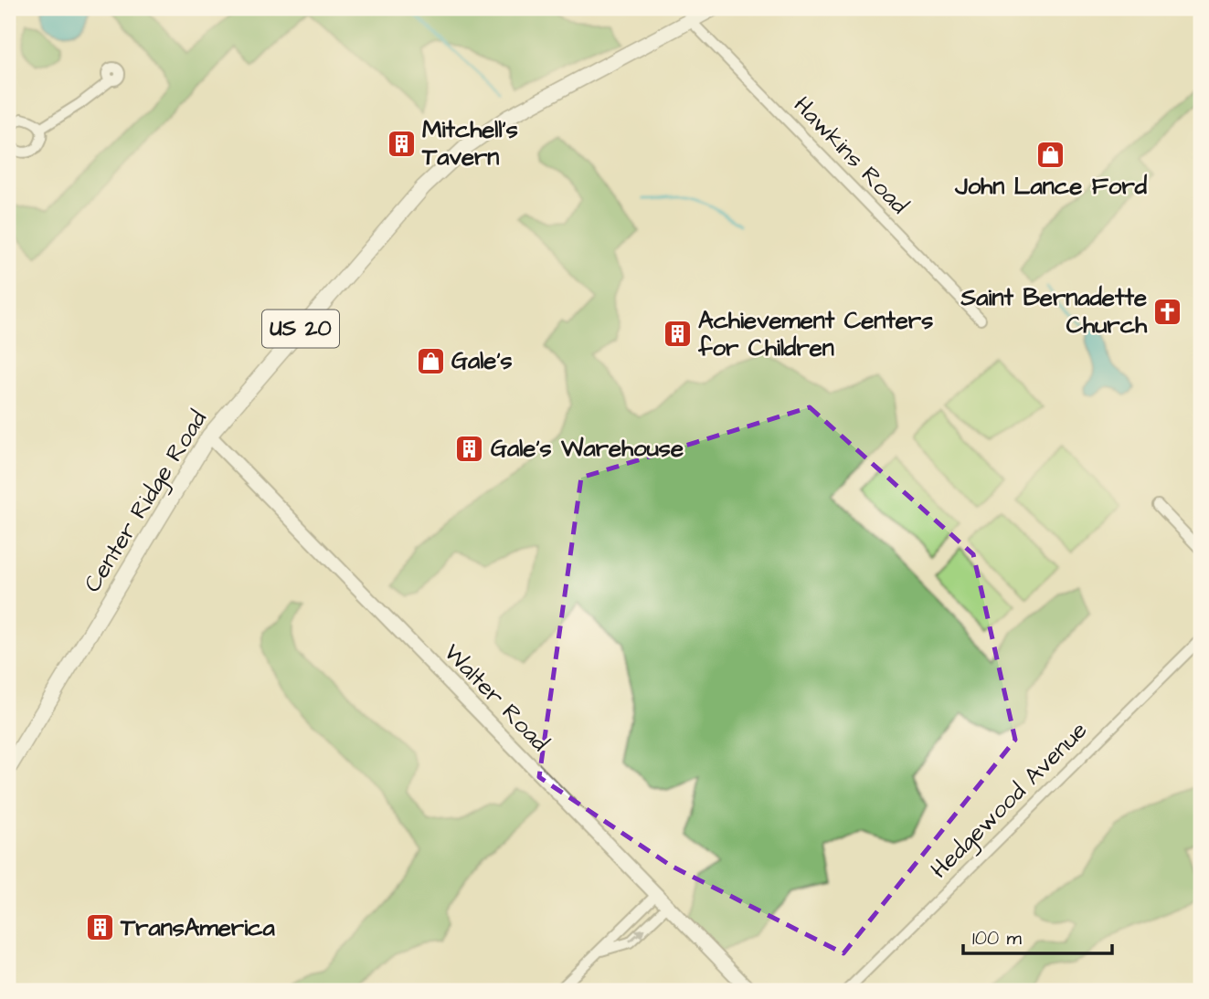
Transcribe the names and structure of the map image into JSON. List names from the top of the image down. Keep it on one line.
{"streets":{"main road":["US 20","Center Ridge Road"],"street":["Hawkins Road","Walter Road","Hedgewood Avenue"]},"crossings":[["Hawkins Road","Center Ridge Road"],["Center Ridge Road","Walter Road"]],"places":{"building":["Mitchell's Tavern","Achievement Centers for Children","Gale's Warehouse","TransAmerica"],"shop":["John Lance Ford","Gale's"],"church":["Saint Bernadette Church"]},"scale_bar":"100 m"}
